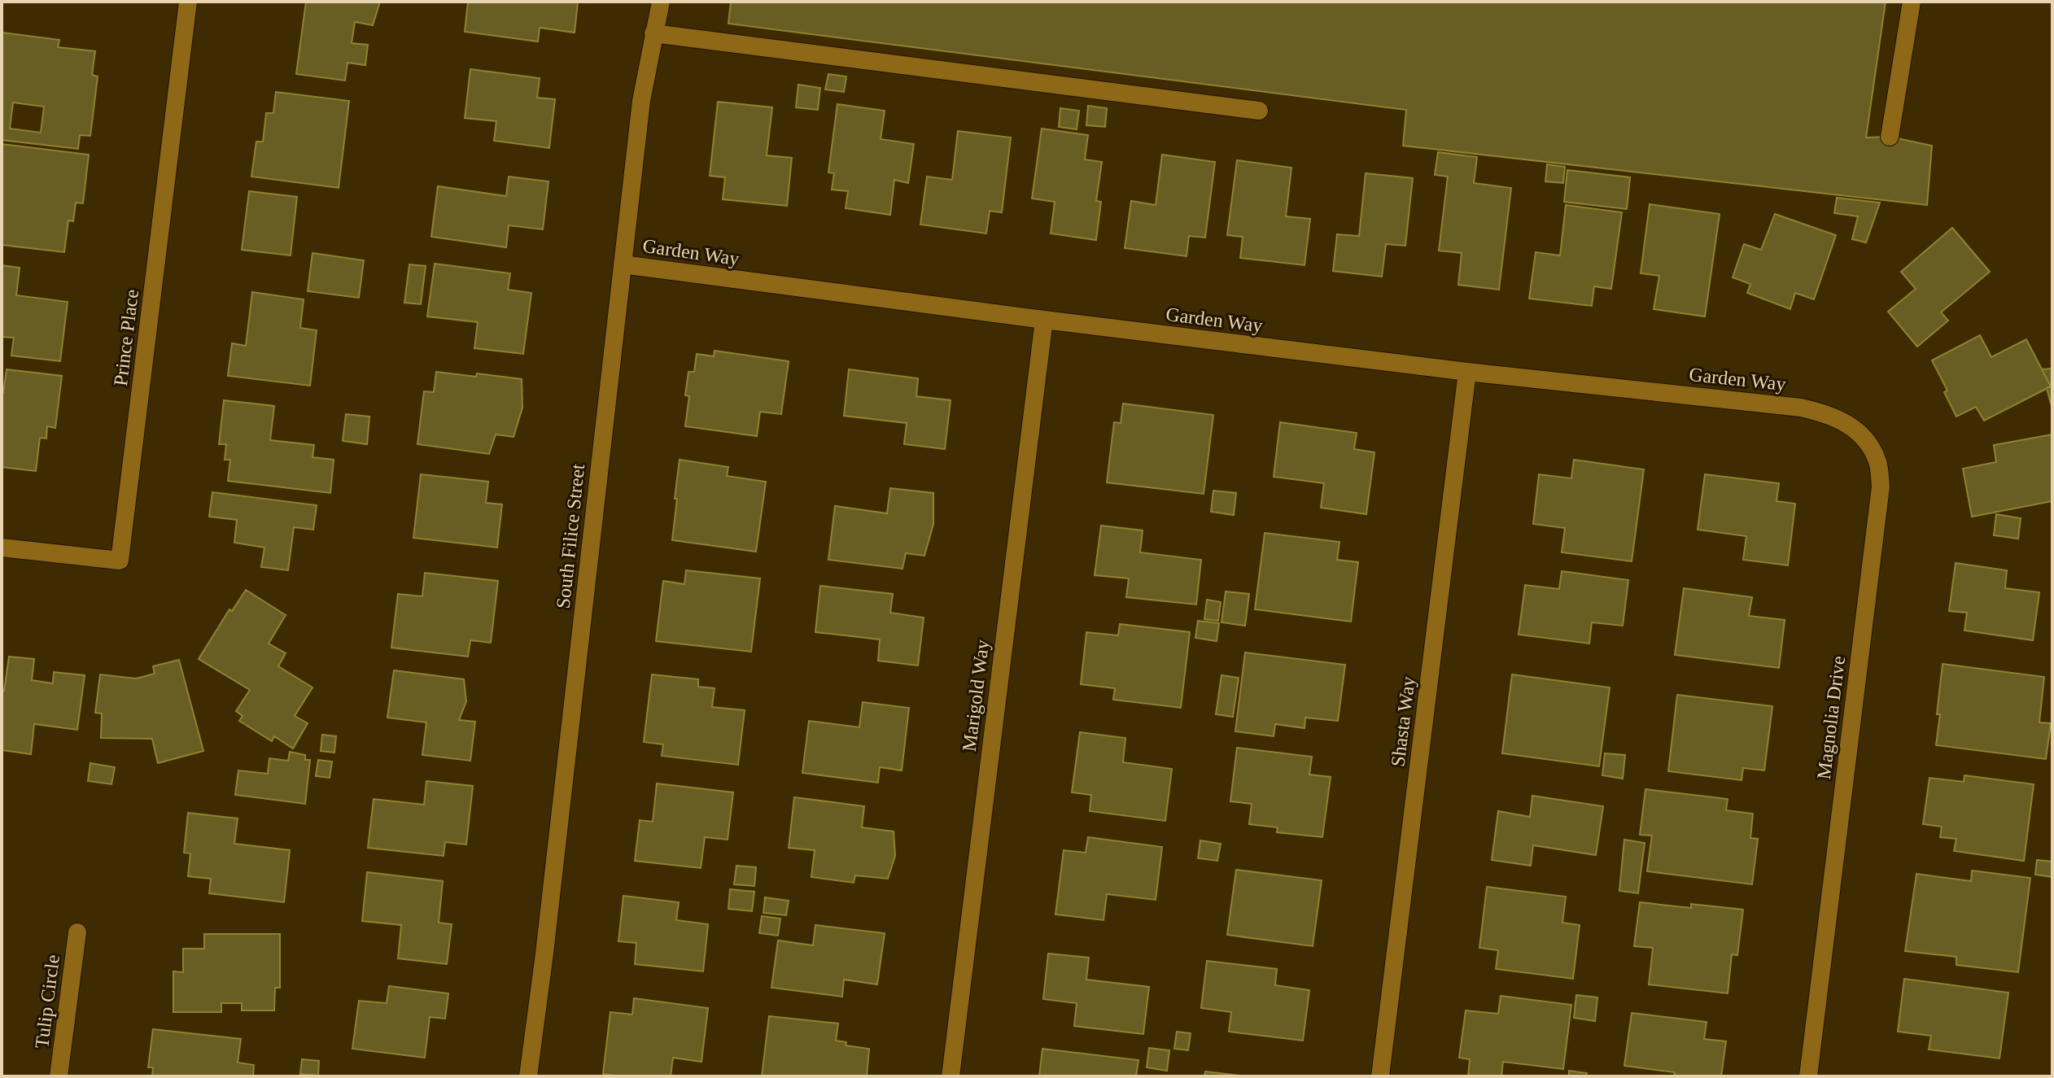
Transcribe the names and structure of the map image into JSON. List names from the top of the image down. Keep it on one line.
{"streets":{"street":["Garden Way","Prince Place","South Filice Street","Marigold Way","Magnolia Drive","Shasta Way","Tulip Circle"]},"crossings":[["Garden Way","South Filice Street"],["Garden Way","Marigold Way"],["Garden Way","Magnolia Drive"],["Garden Way","Shasta Way"]]}
